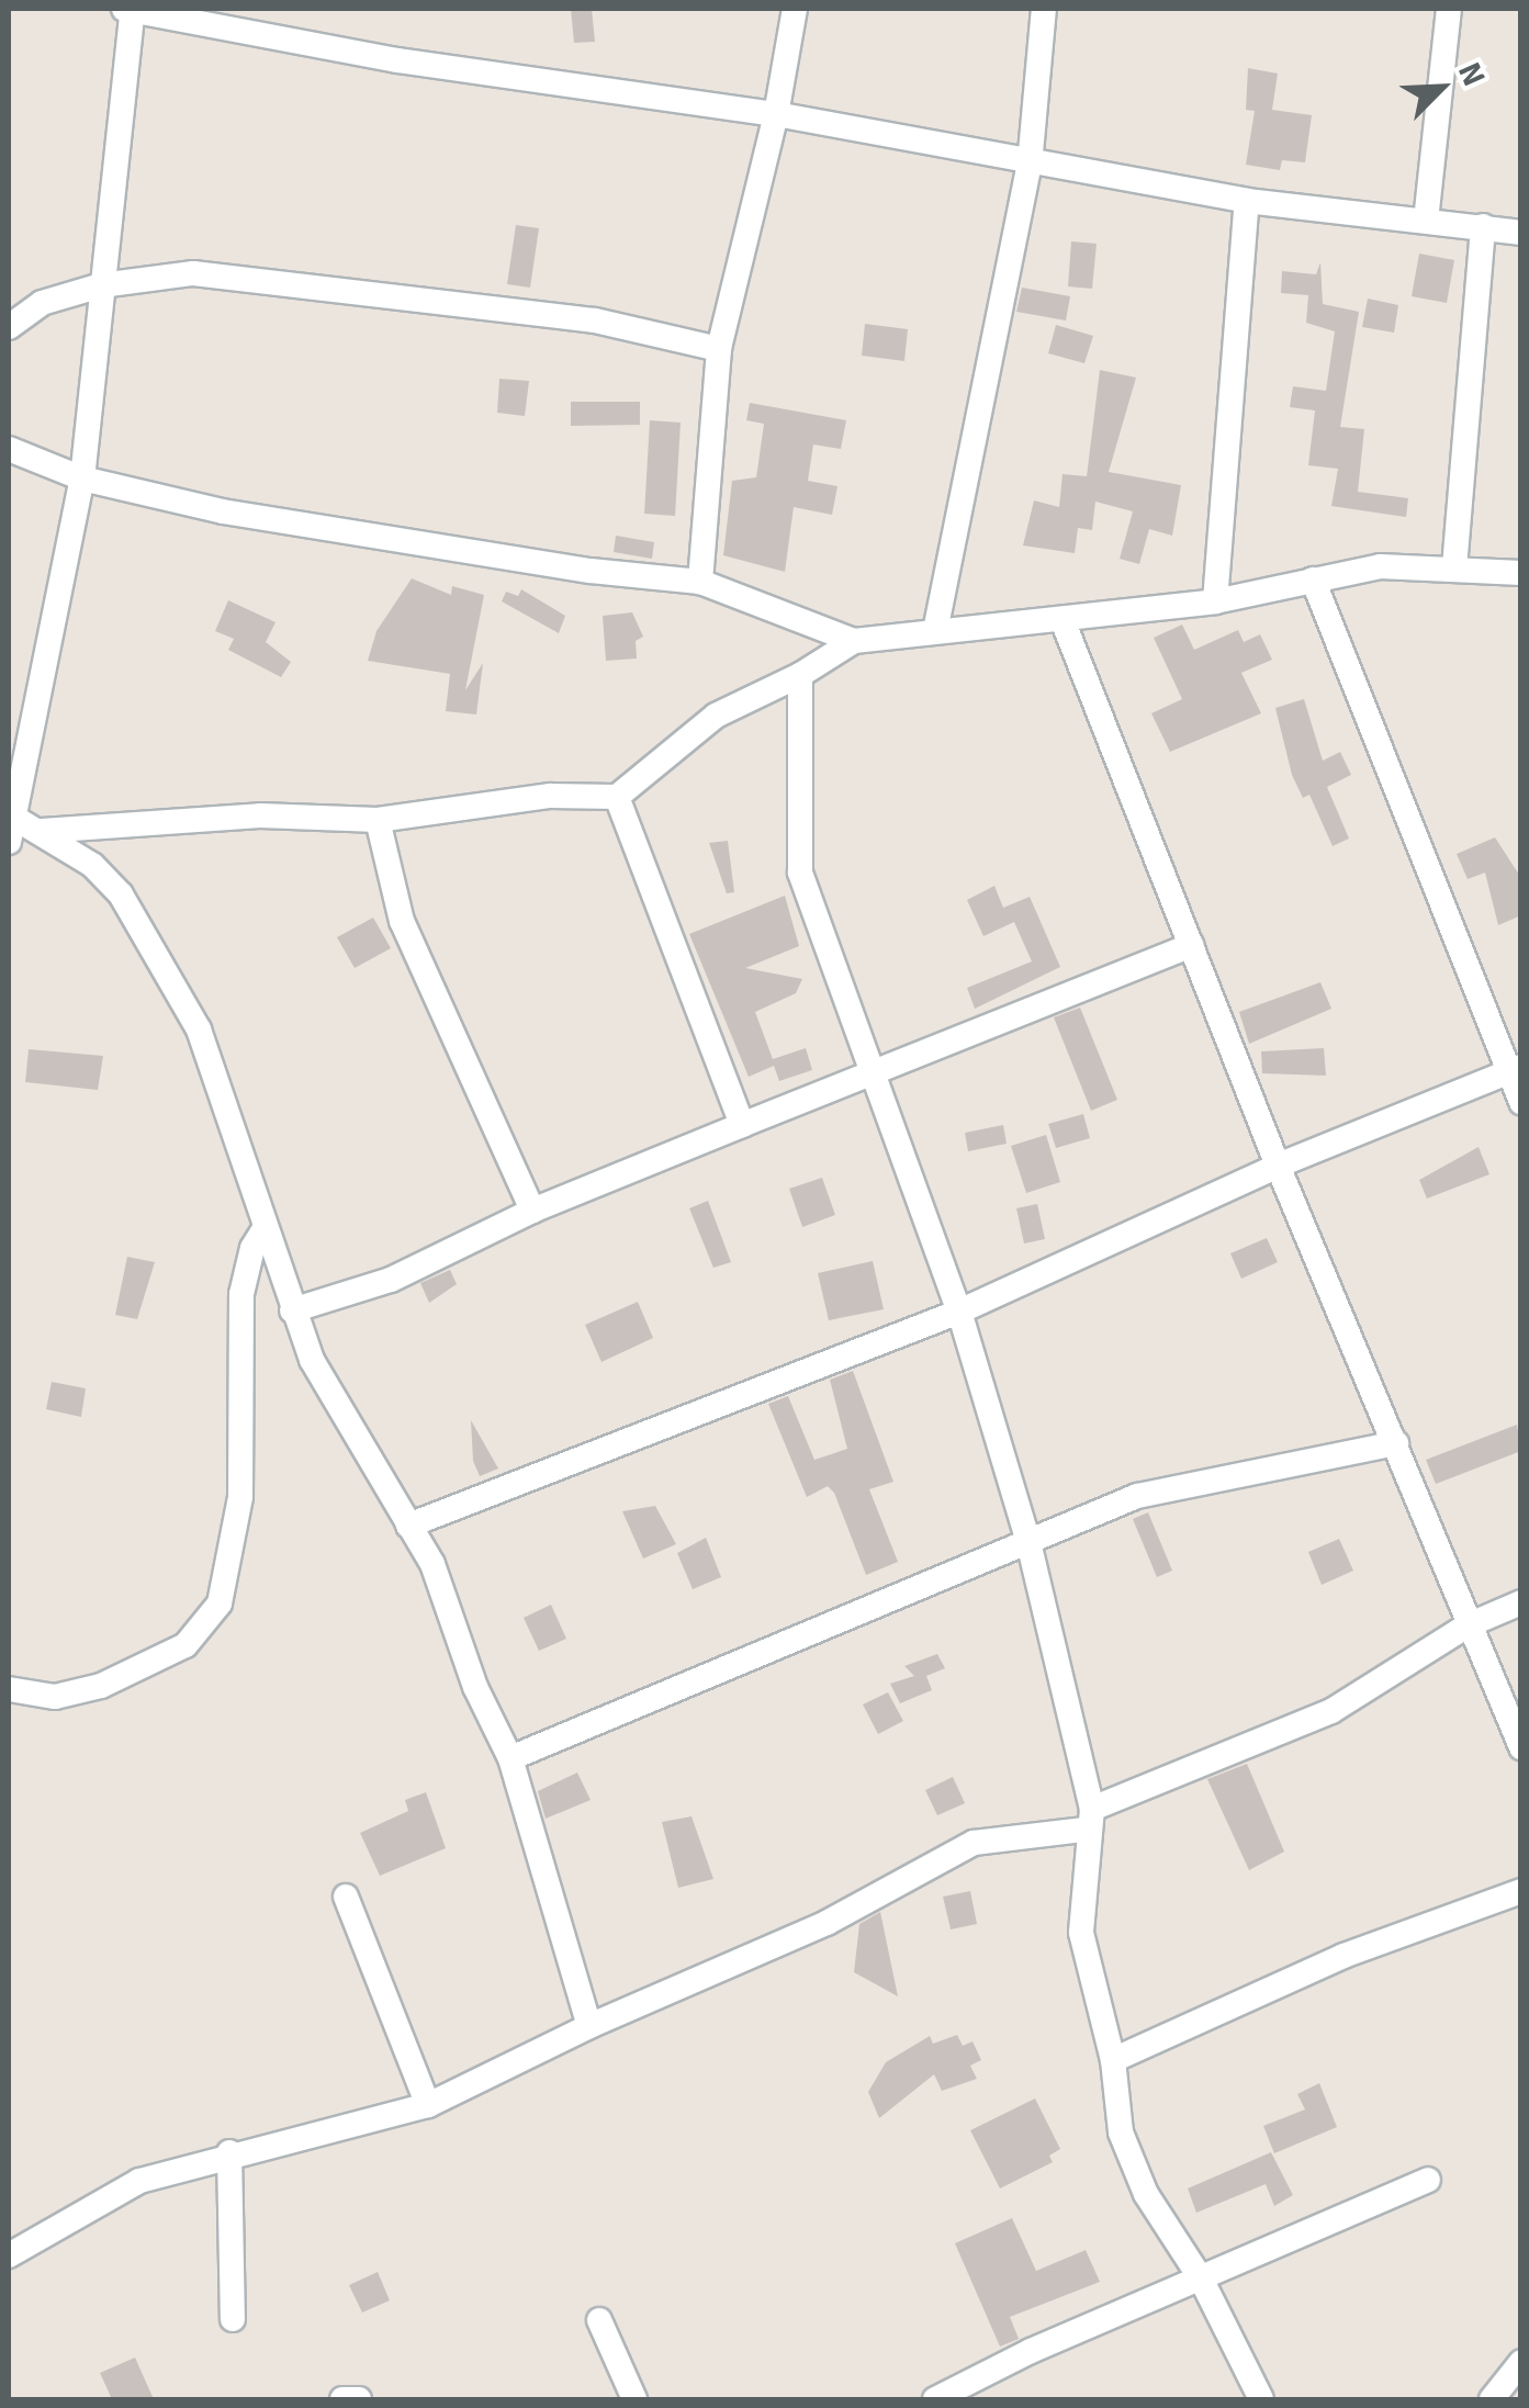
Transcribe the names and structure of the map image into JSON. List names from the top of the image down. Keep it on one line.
{"north":"top right"}
